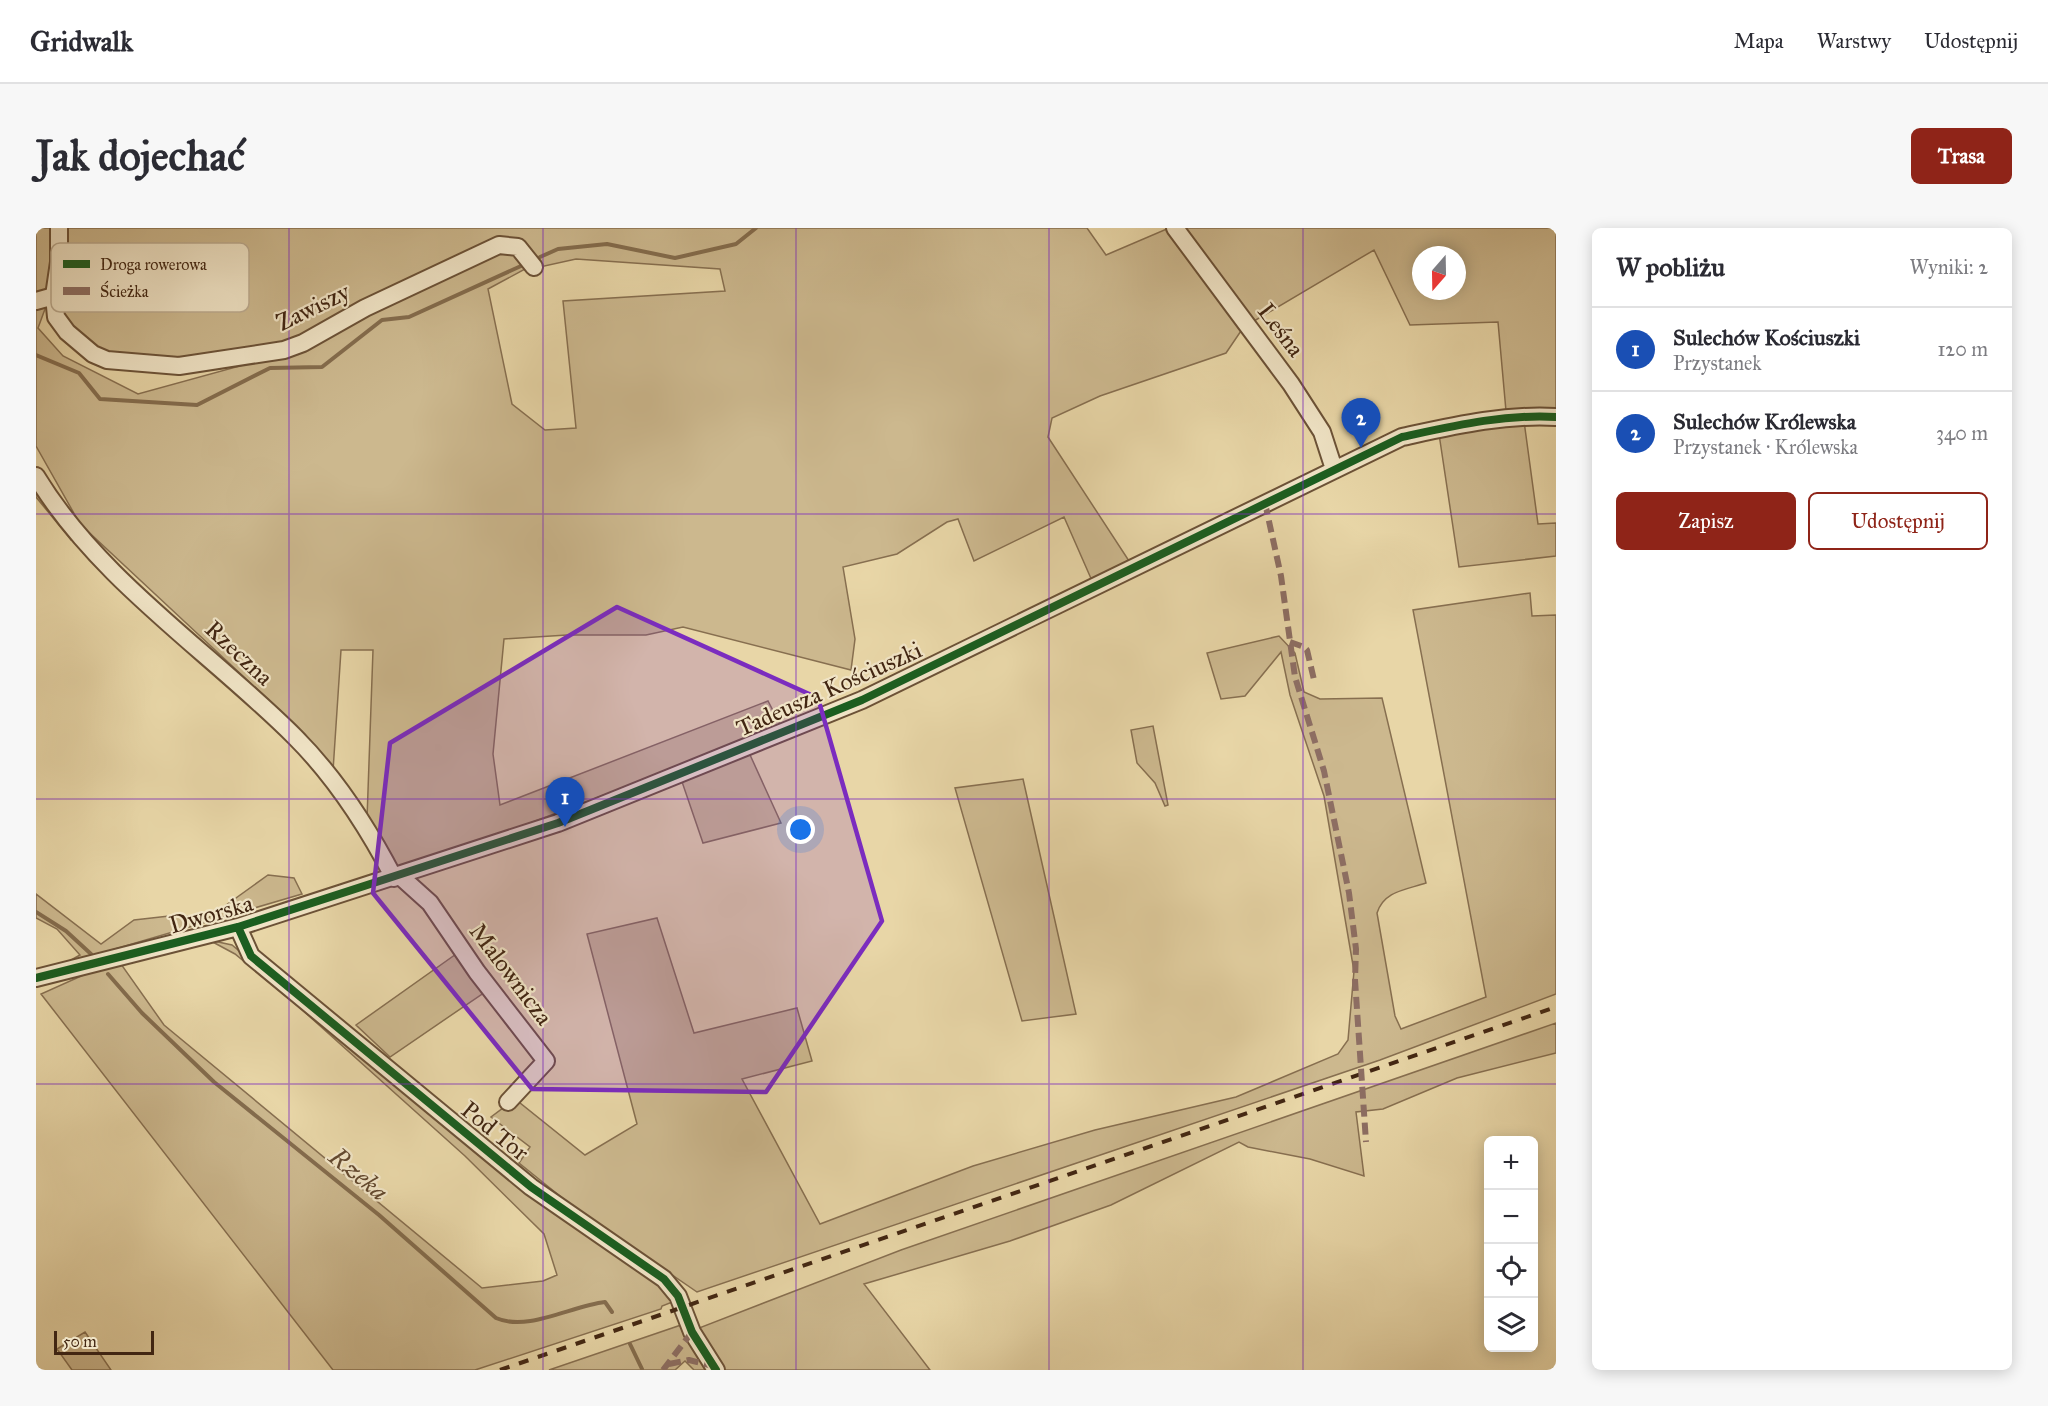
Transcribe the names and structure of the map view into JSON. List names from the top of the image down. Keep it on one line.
{"streets":{"street":["Zawiszy","Leśna","Rzeczna","Tadeusza Kościuszki","Dworska","Malownicza","Pod Tor"]},"crossings":[["Leśna","Tadeusza Kościuszki"],["Rzeczna","Tadeusza Kościuszki"],["Rzeczna","Dworska"],["Rzeczna","Malownicza"],["Tadeusza Kościuszki","Dworska"],["Tadeusza Kościuszki","Malownicza"],["Dworska","Malownicza"],["Dworska","Pod Tor"]],"water":["Rzeka"],"legend":["Droga rowerowa","Ścieżka"],"scale_bar":"50 m","north":"bottom","page":{"header":"Gridwalk","nav":["Mapa","Warstwy","Udostępnij"],"buttons":["Trasa",["Zapisz","Udostępnij"]],"title":"Jak dojechać","heading":["W pobliżu","Wyniki: 2"],"list":[{"mark":"1","name":"Sulechów Kościuszki","note":"Przystanek","value":"120 m"},{"mark":"2","name":"Sulechów Królewska","note":"Przystanek · Królewska","value":"340 m"}],"pins":["2","1"],"map_buttons":["+","−"],"scale":"50 m"}}
